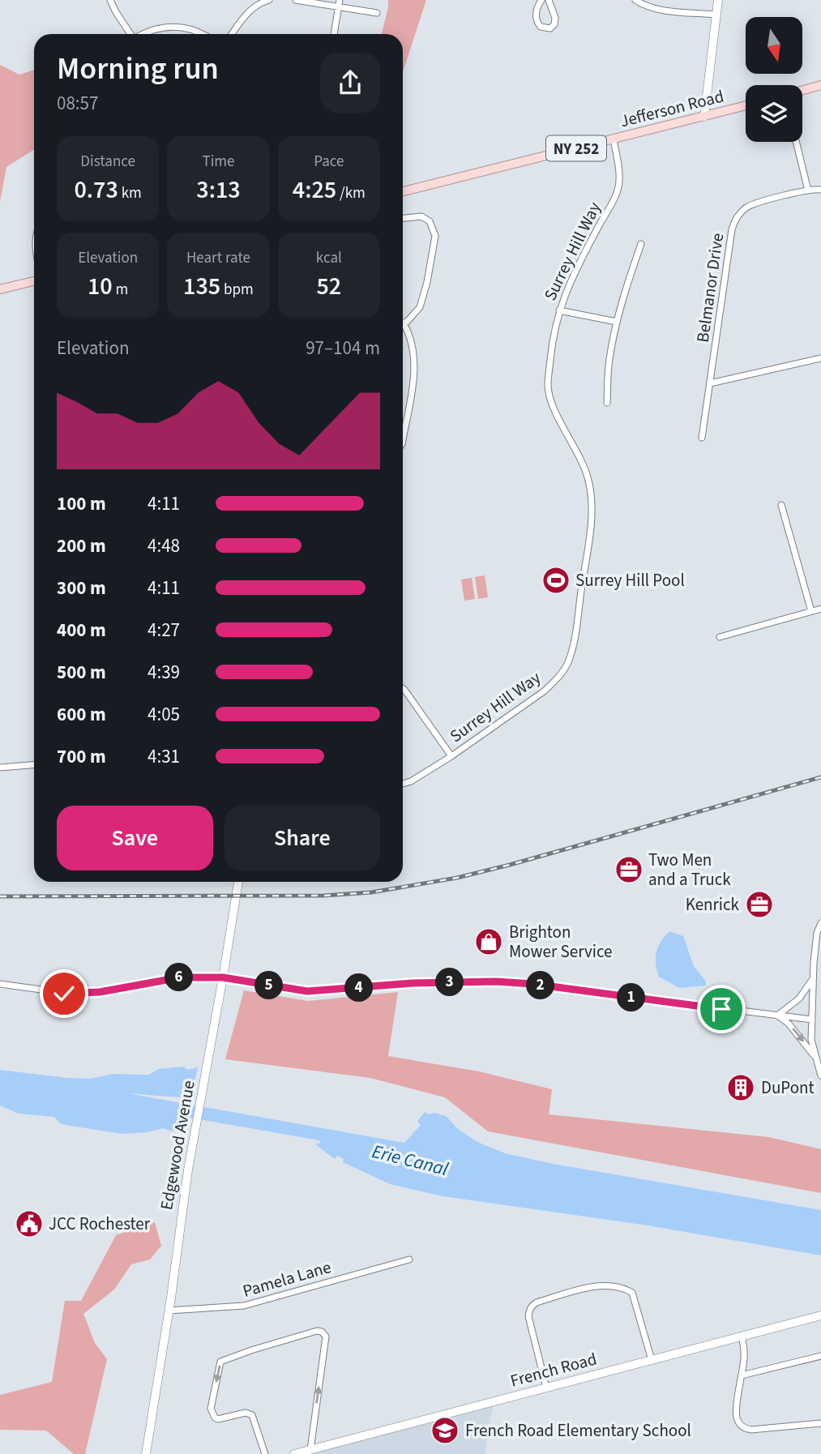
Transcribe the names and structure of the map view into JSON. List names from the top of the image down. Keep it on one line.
{"streets":{"main road":["Jefferson Road","NY 252"],"street":["Surrey Hill Way","Belmanor Drive","Edgewood Avenue","Pamela Lane","French Road"]},"crossings":[["Jefferson Road","Surrey Hill Way"],["Edgewood Avenue","Pamela Lane"]],"water":["Erie Canal"],"places":{"sports":["Surrey Hill Pool"],"office":["Two Men and a Truck","Kenrick"],"shop":["Brighton Mower Service"],"building":["DuPont"],"public building":["JCC Rochester"],"school or university":["French Road Elementary School"]},"north":"bottom","page":{"heading":["Morning run","08:57"],"stats":[["Distance","0.73 km"],["Time","3:13"],["Pace","4:25 /km"],["Elevation","10 m"],["Heart rate","135 bpm"],["kcal","52"]],"chart":["Elevation","97–104 m"],"list":[{"name":"100 m","note":"4:11"},{"name":"200 m","note":"4:48"},{"name":"300 m","note":"4:11"},{"name":"400 m","note":"4:27"},{"name":"500 m","note":"4:39"},{"name":"600 m","note":"4:05"},{"name":"700 m","note":"4:31"}],"buttons":["Save","Share"],"pins":["6","3","2","5","4","1"]}}
